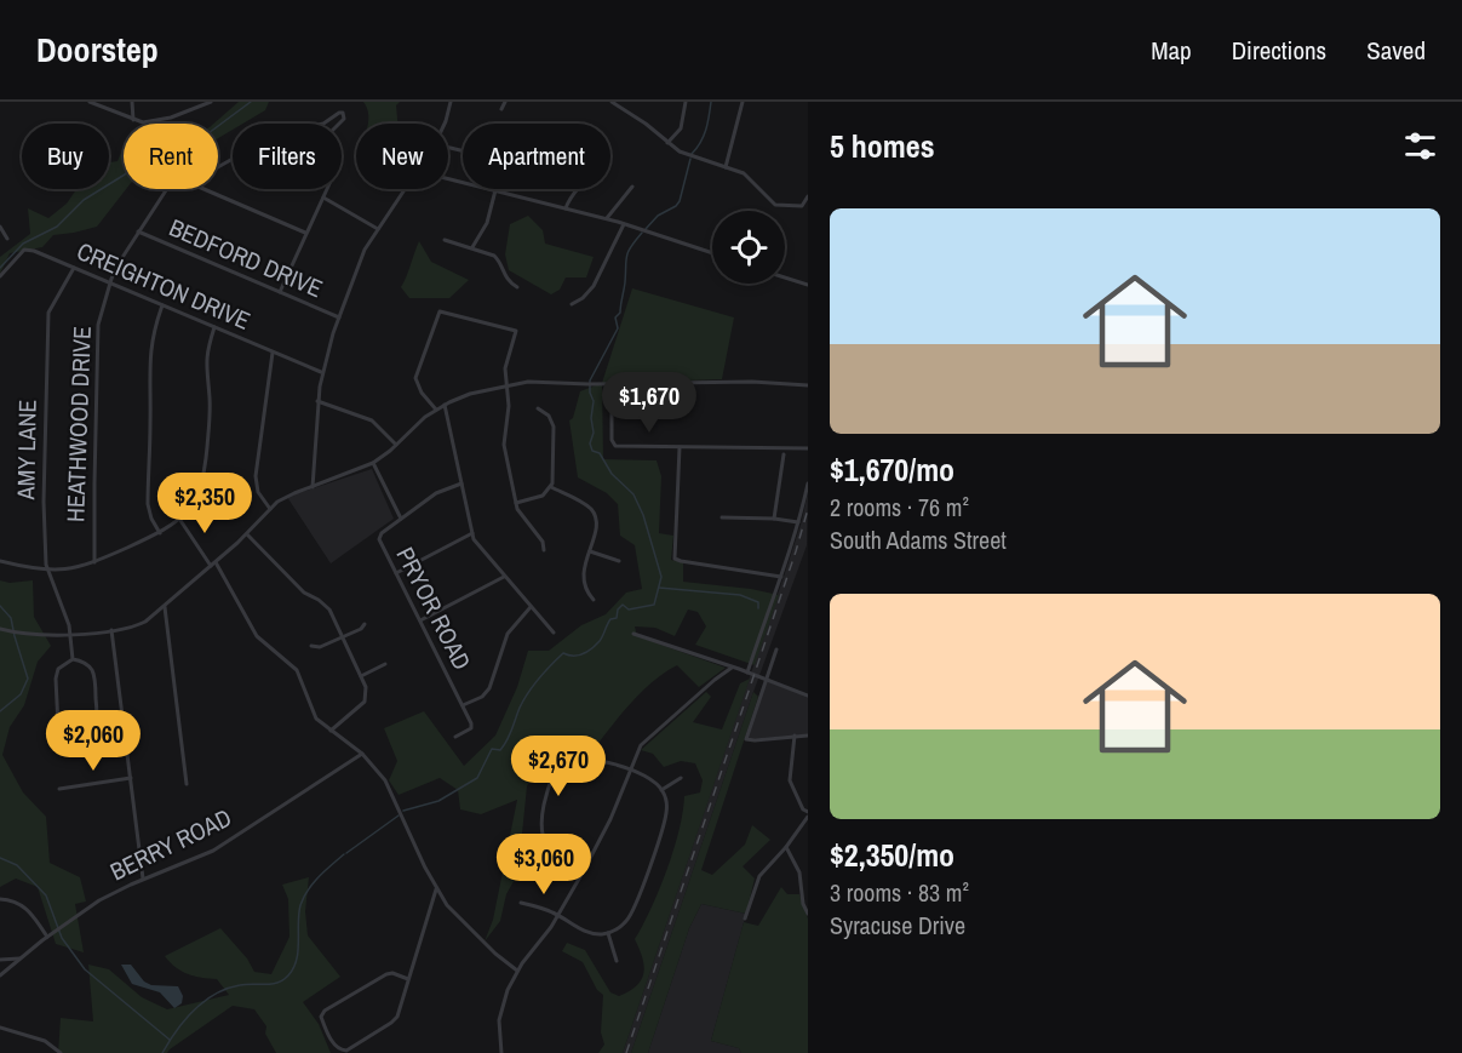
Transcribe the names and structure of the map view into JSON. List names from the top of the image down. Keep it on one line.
{"streets":{"street":["BEDFORD DRIVE","CREIGHTON DRIVE","HEATHWOOD DRIVE","AMY LANE","PRYOR ROAD","BERRY ROAD"]},"crossings":[["BEDFORD DRIVE","HEATHWOOD DRIVE"],["CREIGHTON DRIVE","HEATHWOOD DRIVE"],["CREIGHTON DRIVE","AMY LANE"]],"page":{"header":"Doorstep","nav":["Map","Directions","Saved"],"heading":"5 homes","chip":["Buy","Rent","Filters","New","Apartment"],"list":[{"name":"$1,670/mo","note":"2 rooms · 76 m² · South Adams Street"},{"name":"$2,350/mo","note":"3 rooms · 83 m² · Syracuse Drive"}],"price":["$1,670","$2,350","$2,060","$2,670","$3,060"]}}
